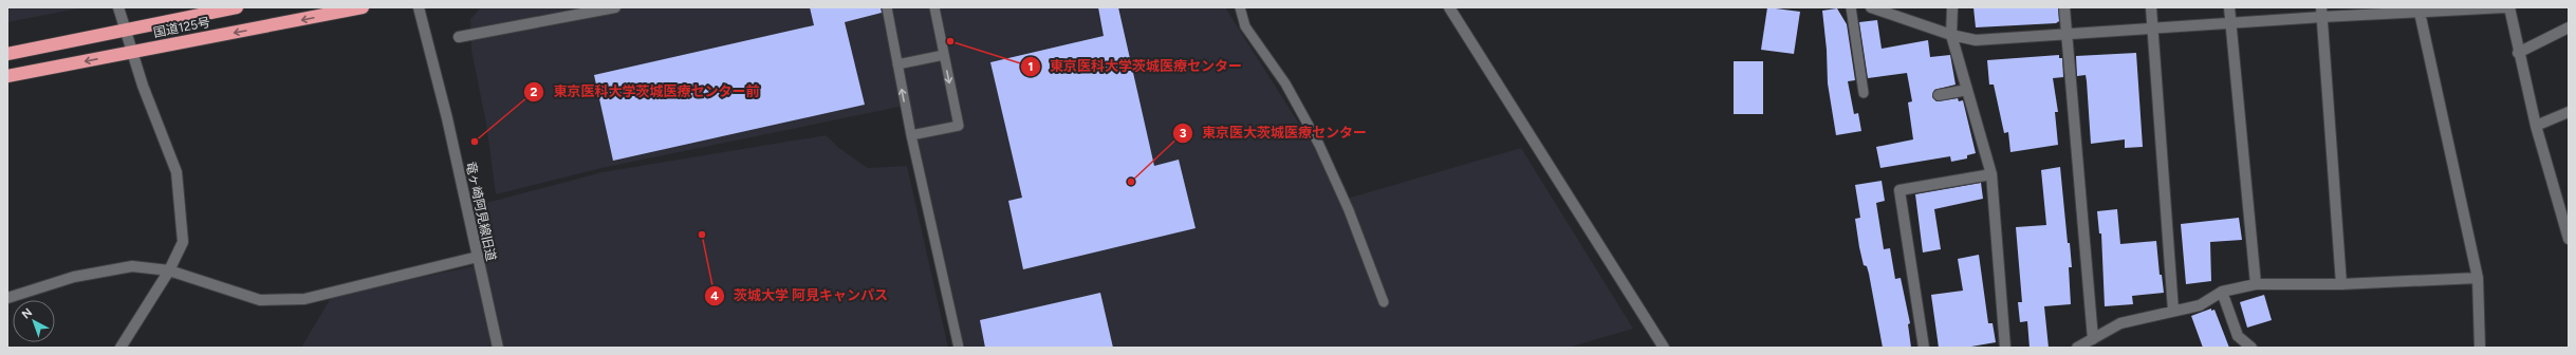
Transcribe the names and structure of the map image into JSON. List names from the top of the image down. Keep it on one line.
{"streets":{"highway":["国道125号"],"street":["竜ヶ崎阿見線旧道"]},"places":["東京医科大学茨城医療センター","東京医科大学茨城医療センター前","東京医大茨城医療センター","茨城大学 阿見キャンパス"],"north":"top left"}
